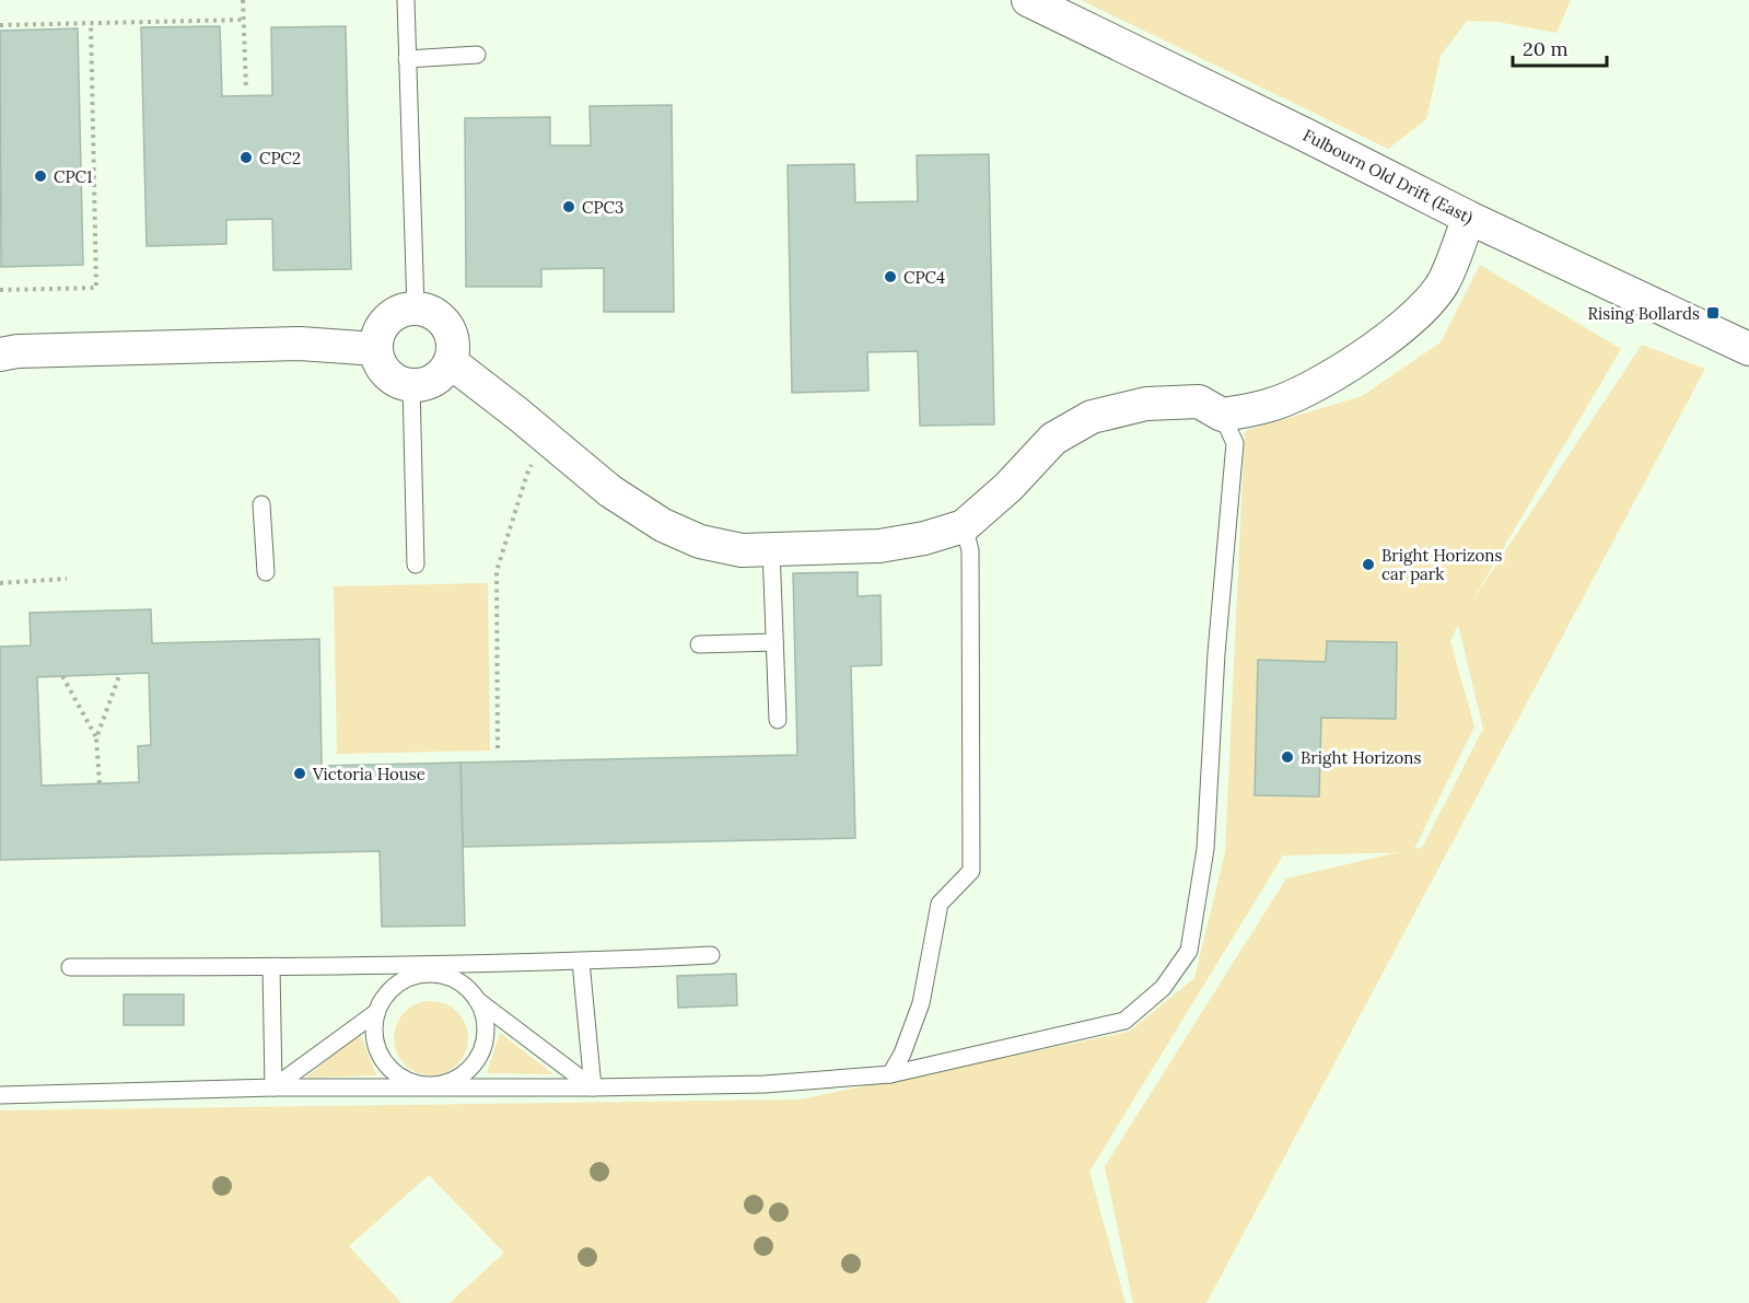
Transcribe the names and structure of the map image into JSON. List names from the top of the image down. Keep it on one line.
{"streets":{"street":["Fulbourn Old Drift (East)"]},"places":{"other":["CPC2","CPC1","CPC3","CPC4","Bright Horizons car park","Bright Horizons","Victoria House"],"transit":["Rising Bollards"]},"scale_bar":"20 m"}
